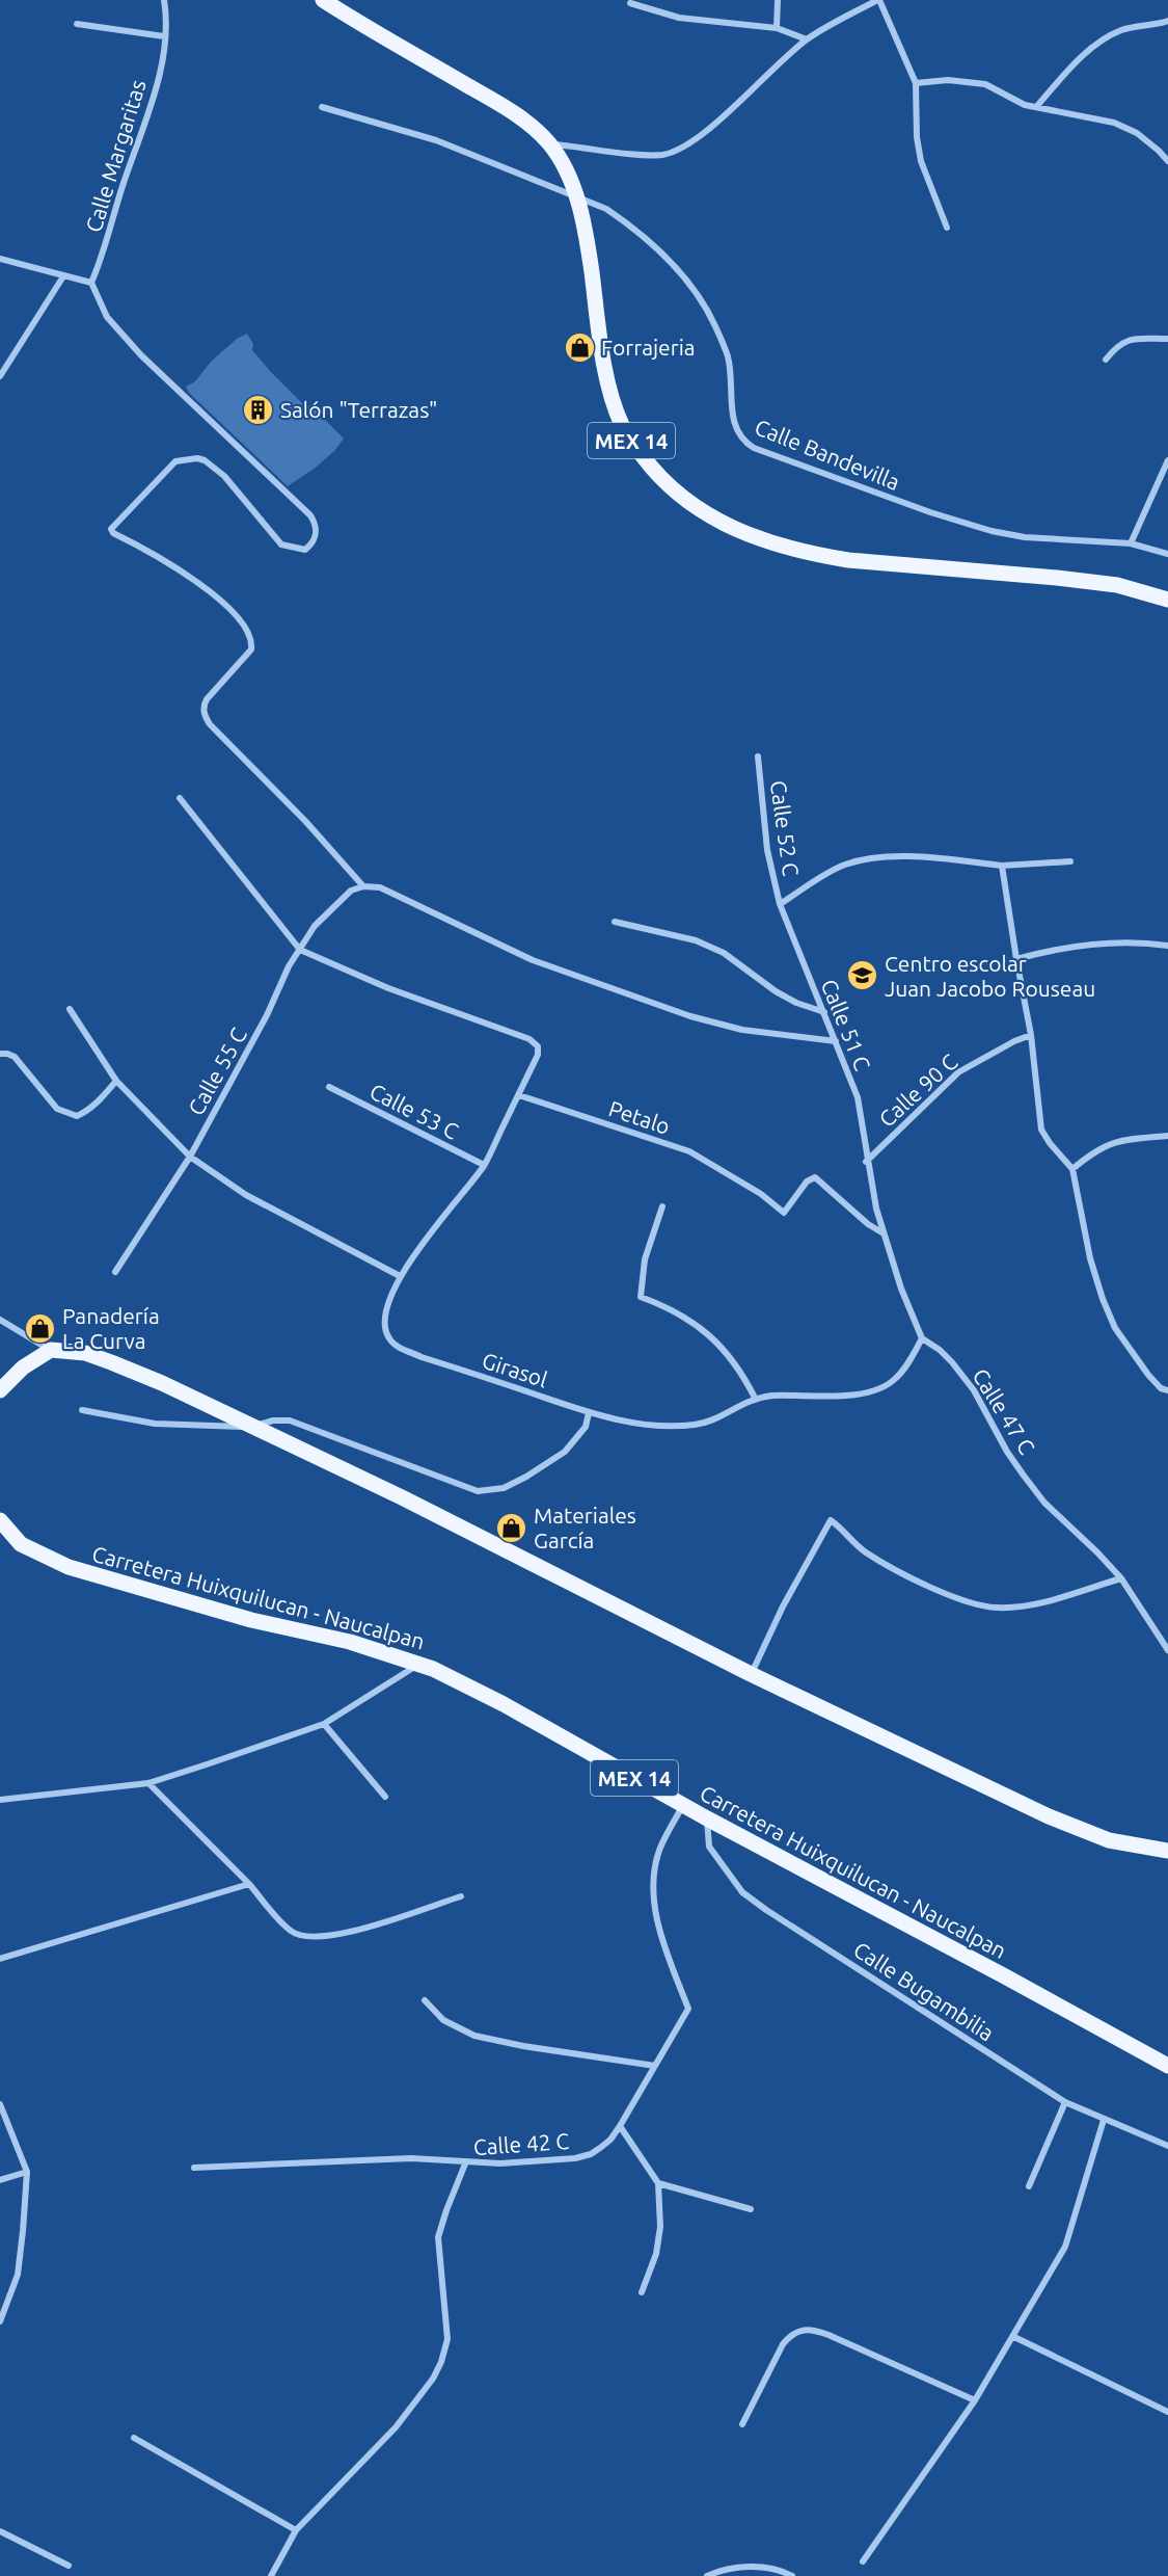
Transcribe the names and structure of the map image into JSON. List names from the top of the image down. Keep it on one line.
{"streets":{"main road":["MEX 14","Carretera Huixquilucan - Naucalpan"],"street":["Calle Margaritas","Calle Bandevilla","Calle 52 C","Calle 51 C","Calle 55 C","Calle 90 C","Calle 53 C","Petalo","Girasol","Calle 47 C","Calle Bugambilia","Calle 42 C"]},"crossings":[["MEX 14","Calle Bandevilla"],["Calle 52 C","Calle 51 C"],["Calle 51 C","Calle 90 C"],["Calle 55 C","Girasol"],["Calle 53 C","Girasol"],["Petalo","Girasol"],["Carretera Huixquilucan - Naucalpan","Calle Bugambilia"],["Carretera Huixquilucan - Naucalpan","Calle 42 C"]],"places":{"shop":["Forrajeria","Panadería La Curva","Materiales García"],"building":["Salón \"Terrazas\""],"school or university":["Centro escolar Juan Jacobo Rouseau"]}}
